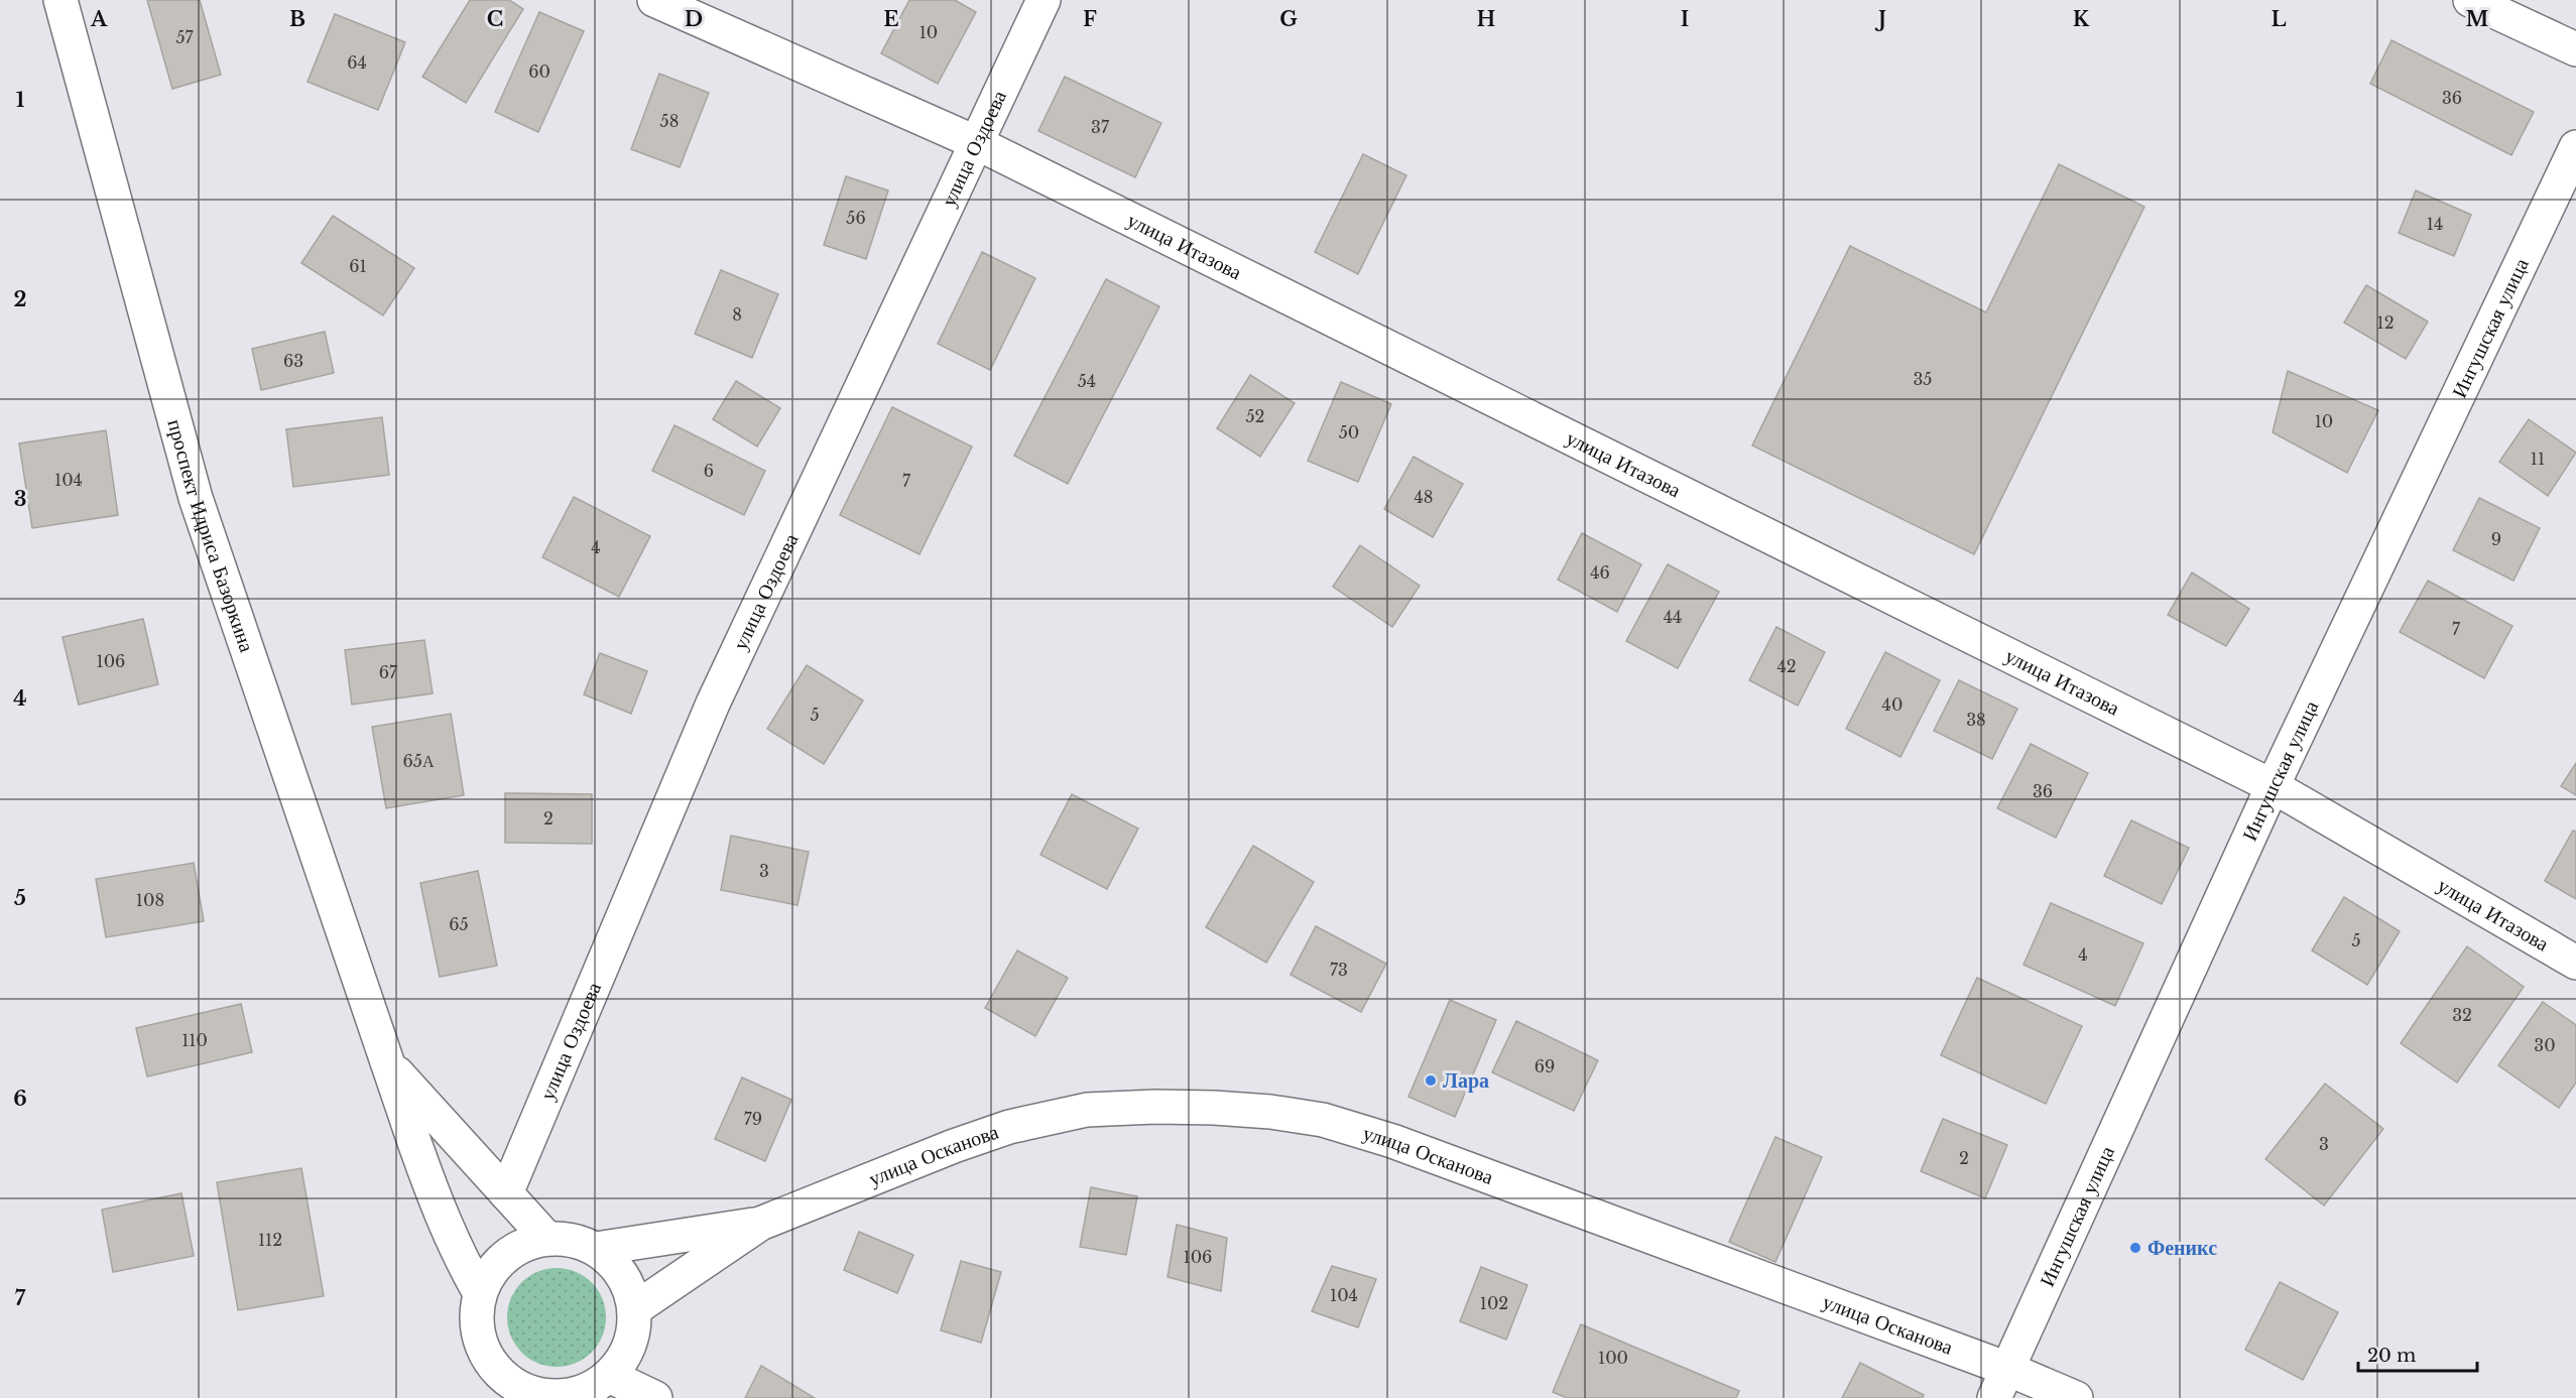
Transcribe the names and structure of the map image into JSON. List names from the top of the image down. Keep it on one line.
{"streets":{"street":["улица Оздоева","улица Итазова","Ингушская улица","проспект Идриса Базоркина","улица Осканова"]},"crossings":[["улица Оздоева","улица Итазова"],["улица Оздоева","проспект Идриса Базоркина"],["улица Итазова","Ингушская улица"],["Ингушская улица","улица Осканова"],["проспект Идриса Базоркина","улица Осканова"]],"places":["Лара","Феникс"],"house_numbers":["10","57","64","60","36","58","37","56","14","61","8","12","63","35","54","52","10","50","11","6","104","7","48","9","4","46","44","7","106","42","67","40","5","38","65А","36","2","3","108","65","5","4","73","32","110","30","69","79","3","2","112","106","104","102","100"],"scale_bar":"20 m","grid":{"columns":["A","B","C","D","E","F","G","H","I","J","K","L","M"],"rows":["1","2","3","4","5","6","7"]}}
